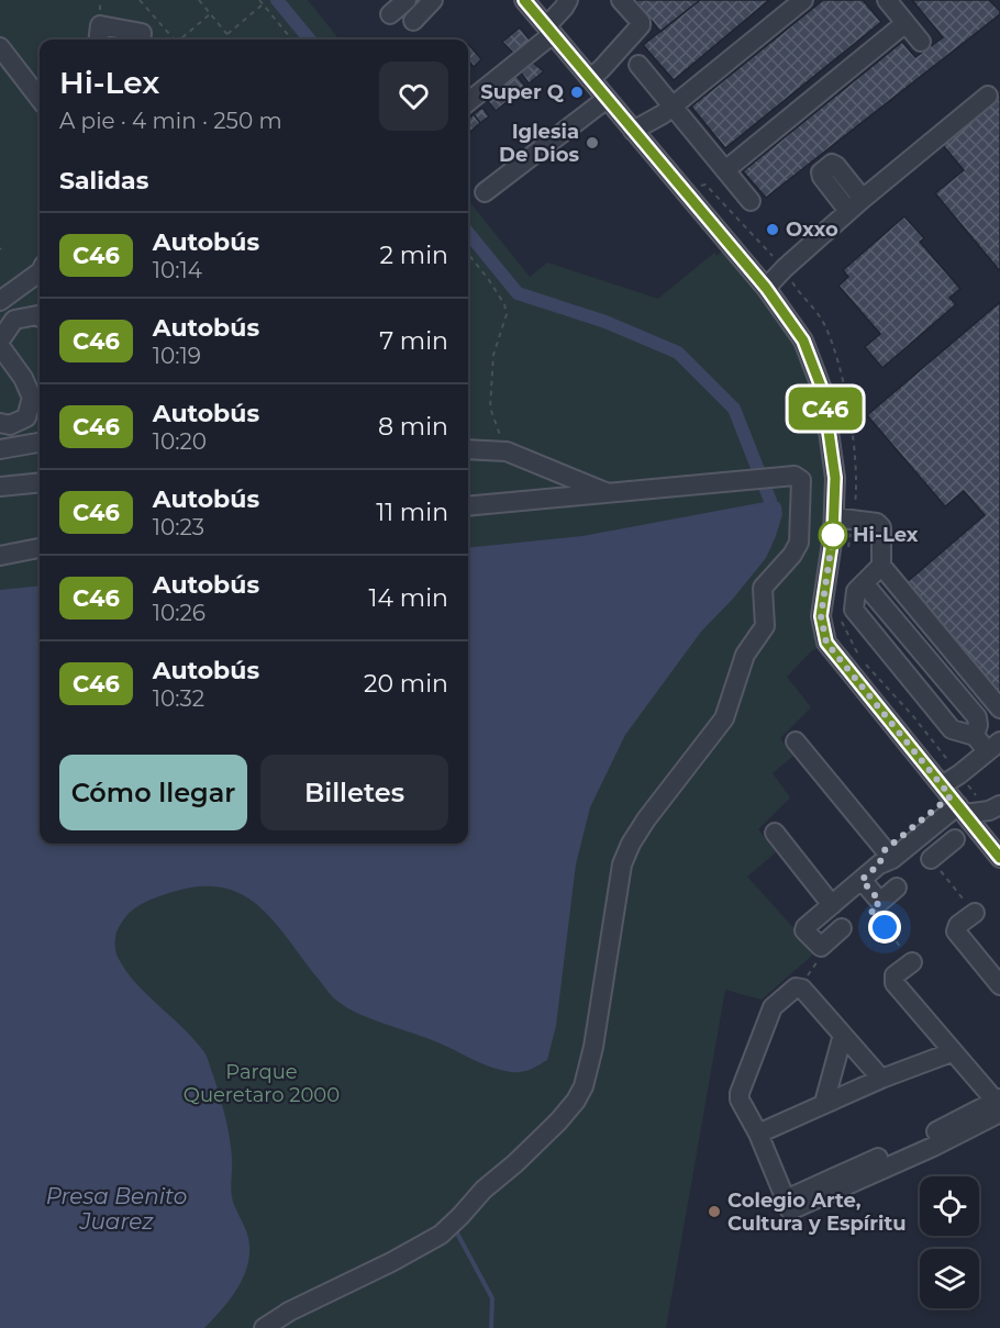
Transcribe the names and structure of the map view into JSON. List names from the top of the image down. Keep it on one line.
{"water":["Presa Benito Juarez"],"parks":["Parque Queretaro 2000"],"places":["Super Q","Iglesia De Dios","Oxxo","Hi-Lex","Colegio Arte, Cultura y Espíritu"],"lines":["bus line C46"],"page":{"on_map":"C46","heading":[["Hi-Lex","A pie · 4 min · 250 m"],"Salidas"],"list":[{"mark":"C46","name":"Autobús","note":"10:14","value":"2 min"},{"mark":"C46","name":"Autobús","note":"10:19","value":"7 min"},{"mark":"C46","name":"Autobús","note":"10:20","value":"8 min"},{"mark":"C46","name":"Autobús","note":"10:23","value":"11 min"},{"mark":"C46","name":"Autobús","note":"10:26","value":"14 min"},{"mark":"C46","name":"Autobús","note":"10:32","value":"20 min"}],"buttons":["Cómo llegar","Billetes"]}}
